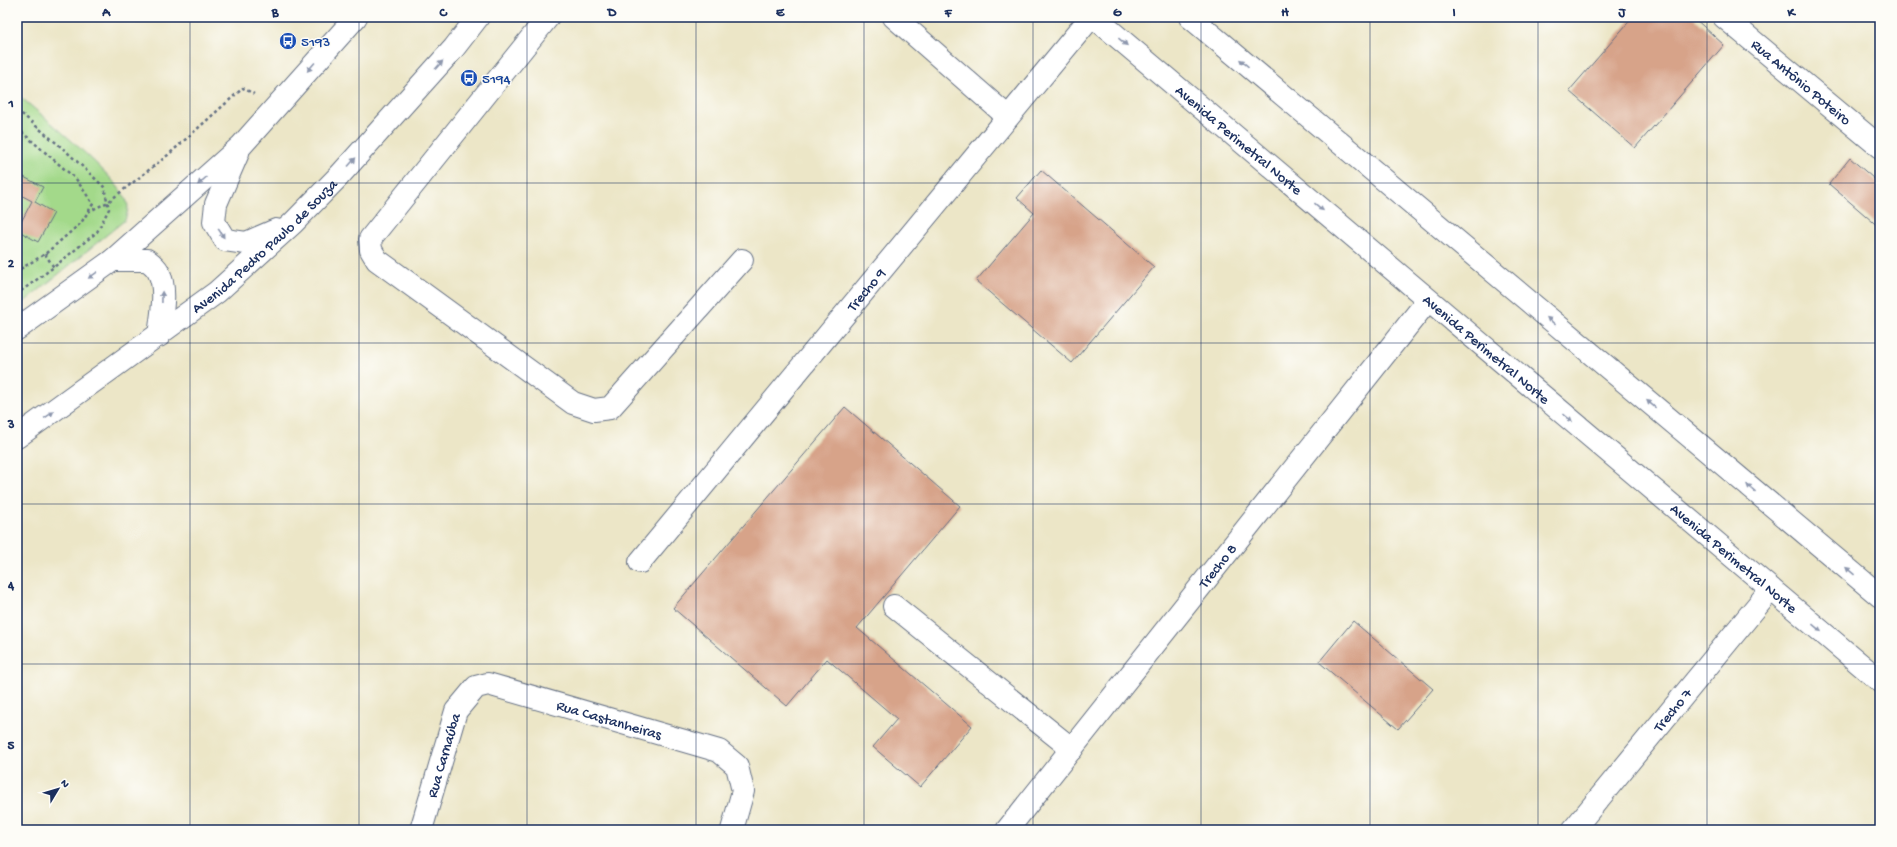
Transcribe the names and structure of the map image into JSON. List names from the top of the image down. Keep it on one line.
{"streets":{"main road":["Rua Antônio Poteiro","Avenida Perimetral Norte","Avenida Pedro Paulo de Souza","Trecho 9","Trecho 8","Trecho 7","Rua Castanheiras","Rua Carnaúba"]},"crossings":[["Avenida Perimetral Norte","Trecho 9"],["Avenida Perimetral Norte","Trecho 8"],["Avenida Perimetral Norte","Trecho 7"],["Rua Castanheiras","Rua Carnaúba"]],"places":{"bus stop":["5193","5194"]},"north":"top right","grid":{"columns":["A","B","C","D","E","F","G","H","I","J","K"],"rows":["1","2","3","4","5"]}}
